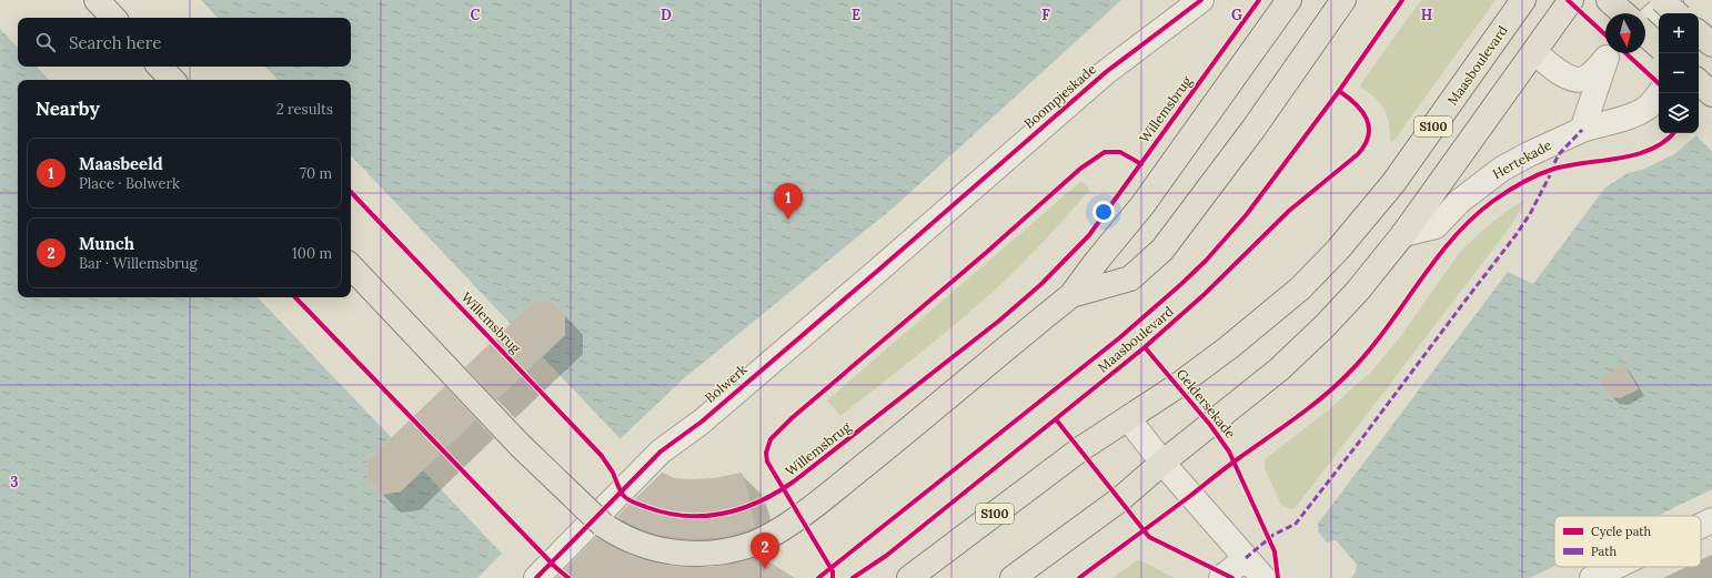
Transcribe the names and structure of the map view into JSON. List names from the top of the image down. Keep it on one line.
{"streets":{"main road":["Maasboulevard","S100"],"street":["Boompjeskade","Hertekade","Bolwerk"],"cycle path":["Willemsbrug","Geldersekade"]},"crossings":[["Boompjeskade","Bolwerk"],["S100","Hertekade"]],"legend":["Cycle path","Path"],"north":"bottom","page":{"map_buttons":["+","−"],"search":"Search here","heading":["Nearby","2 results"],"list":[{"mark":"1","name":"Maasbeeld","note":"Place · Bolwerk","value":"70 m"},{"mark":"2","name":"Munch","note":"Bar · Willemsbrug","value":"100 m"}],"pins":["1","2"]},"grid":{"columns":["C","D","E","F","G","H"],"rows":["3"]}}
